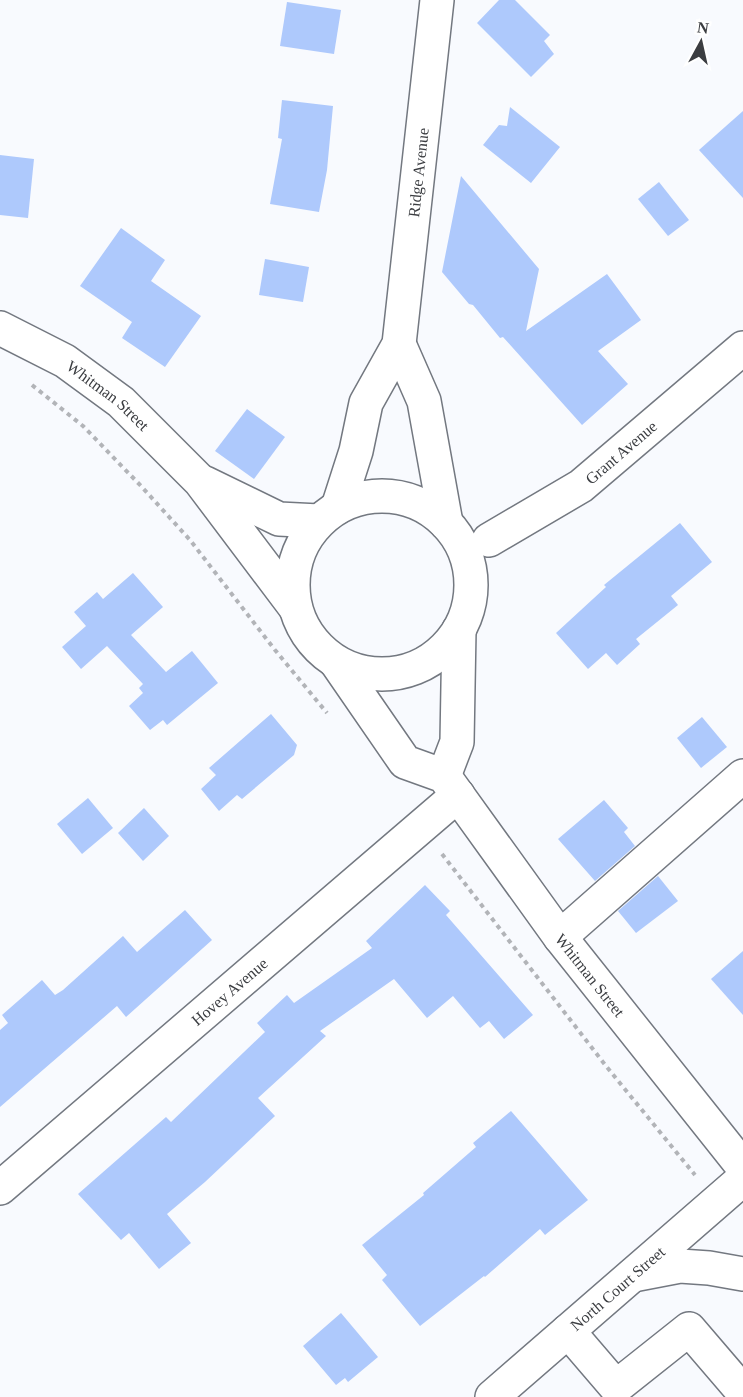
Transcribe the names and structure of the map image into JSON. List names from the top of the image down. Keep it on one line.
{"streets":{"main road":["Ridge Avenue","Whitman Street","Grant Avenue","Hovey Avenue","North Court Street"]},"crossings":[["Ridge Avenue","Whitman Street"],["Whitman Street","Hovey Avenue"]],"north":"top"}
